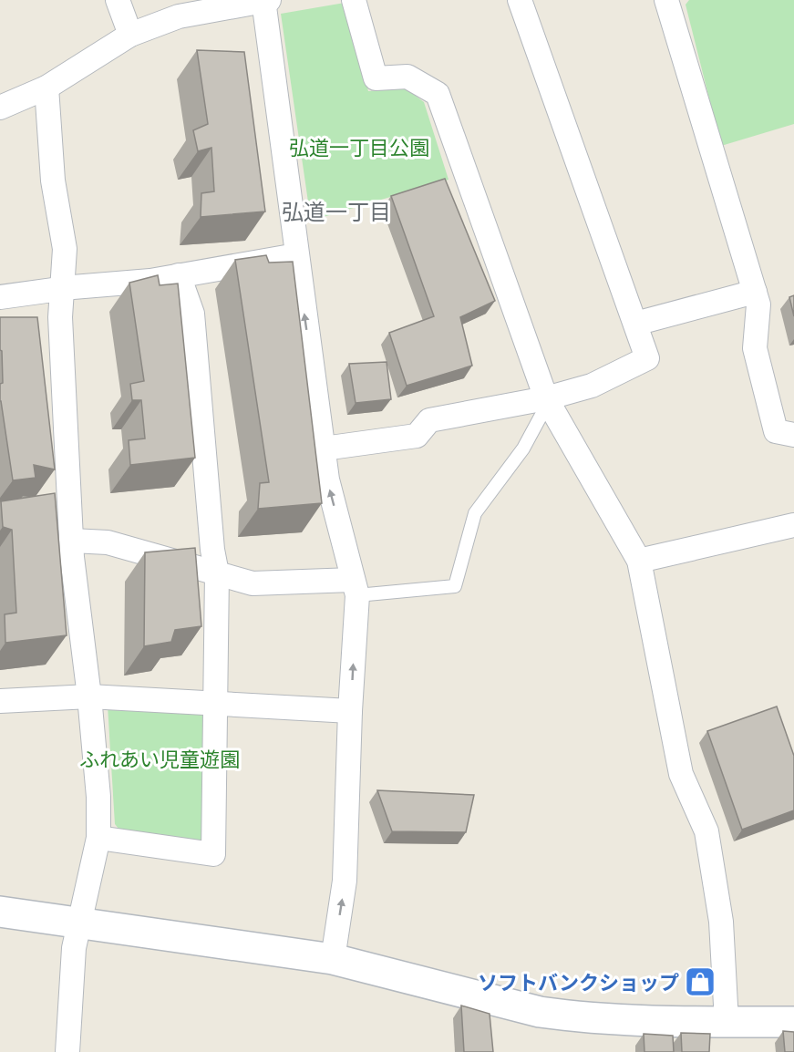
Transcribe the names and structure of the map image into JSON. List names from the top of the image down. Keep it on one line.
{"districts":["弘道一丁目"],"parks":["弘道一丁目公園","ふれあい児童遊園"],"places":{"shop":["ソフトバンクショップ"]}}
